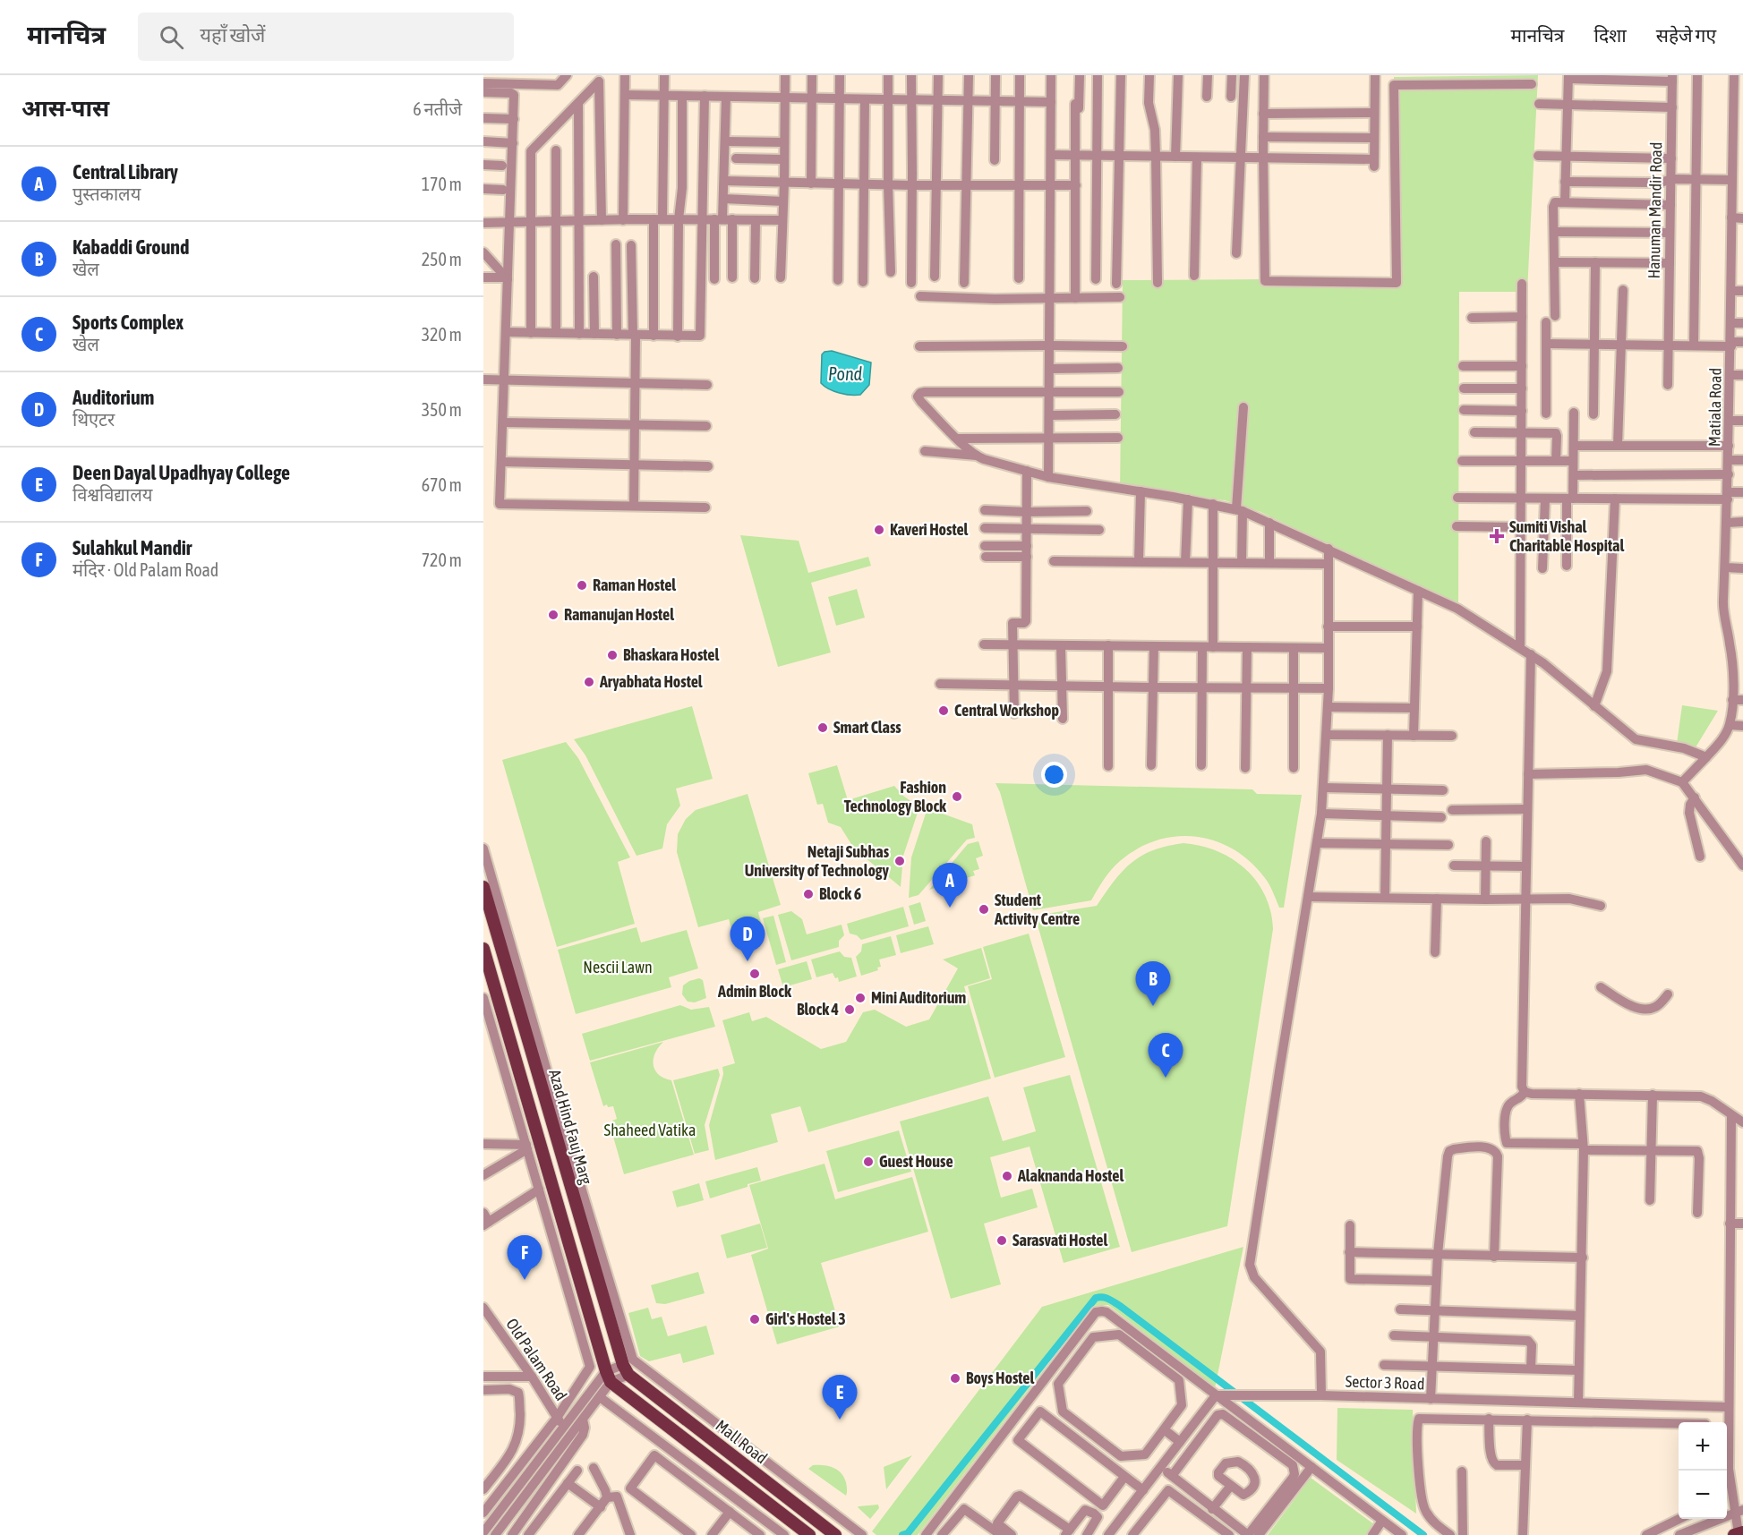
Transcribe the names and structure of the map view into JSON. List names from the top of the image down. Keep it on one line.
{"streets":{"main road":["Azad Hind Fauj Marg","Mall Road"],"street":["Hanuman Mandir Road","Matiala Road","Old Palam Road","Sector 3 Road"]},"crossings":[["Azad Hind Fauj Marg","Mall Road"]],"water":["Pond"],"parks":["Nescii Lawn","Shaheed Vatika"],"places":{"other":["Kaveri Hostel","Raman Hostel","Ramanujan Hostel","Bhaskara Hostel","Aryabhata Hostel","Central Workshop","Smart Class","Fashion Technology Block","Netaji Subhas University of Technology","Block 6","Student Activity Centre","Admin Block","Mini Auditorium","Block 4","Guest House","Alaknanda Hostel","Sarasvati Hostel","Girl's Hostel 3","Boys Hostel"],"health":["Sumiti Vishal Charitable Hospital"]},"page":{"header":"मानचित्र","search":"यहाँ खोजें","nav":["मानचित्र","दिशा","सहेजे गए"],"heading":["आस-पास","6 नतीजे"],"list":[{"mark":"A","name":"Central Library","note":"पुस्तकालय","value":"170 m"},{"mark":"B","name":"Kabaddi Ground","note":"खेल","value":"250 m"},{"mark":"C","name":"Sports Complex","note":"खेल","value":"320 m"},{"mark":"D","name":"Auditorium","note":"थिएटर","value":"350 m"},{"mark":"E","name":"Deen Dayal Upadhyay College","note":"विश्वविद्यालय","value":"670 m"},{"mark":"F","name":"Sulahkul Mandir","note":"मंदिर · Old Palam Road","value":"720 m"}],"pins":["A","D","B","C","F","E"],"map_buttons":["+","−"]}}
